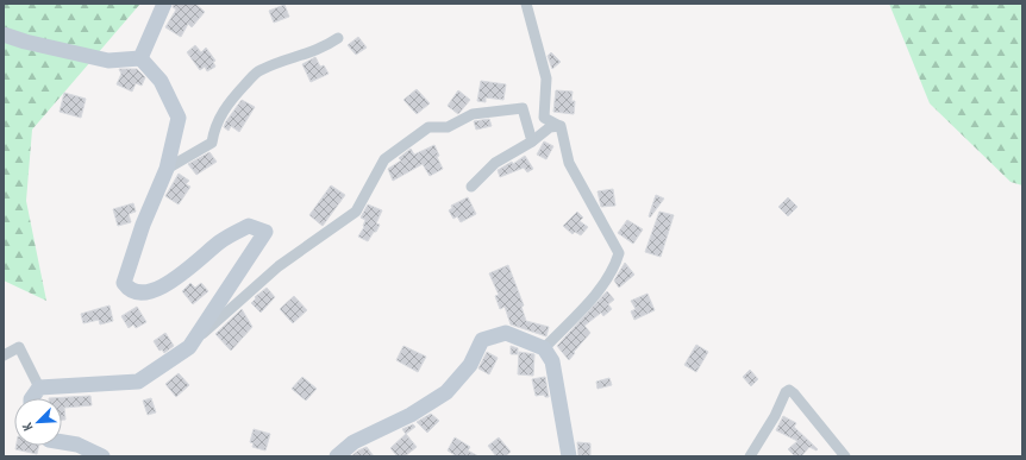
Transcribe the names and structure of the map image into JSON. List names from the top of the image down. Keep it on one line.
{"north":"bottom left"}
